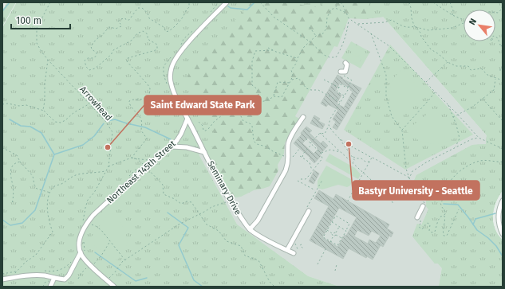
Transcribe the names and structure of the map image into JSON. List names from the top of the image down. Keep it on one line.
{"streets":{"street":["Northeast 145th Street","Seminary Drive"],"path":["Arrowhead"]},"crossings":[["Northeast 145th Street","Seminary Drive"]],"places":["Bastyr University - Seattle","Saint Edward State Park"],"scale_bar":"100 m","north":"top left"}
